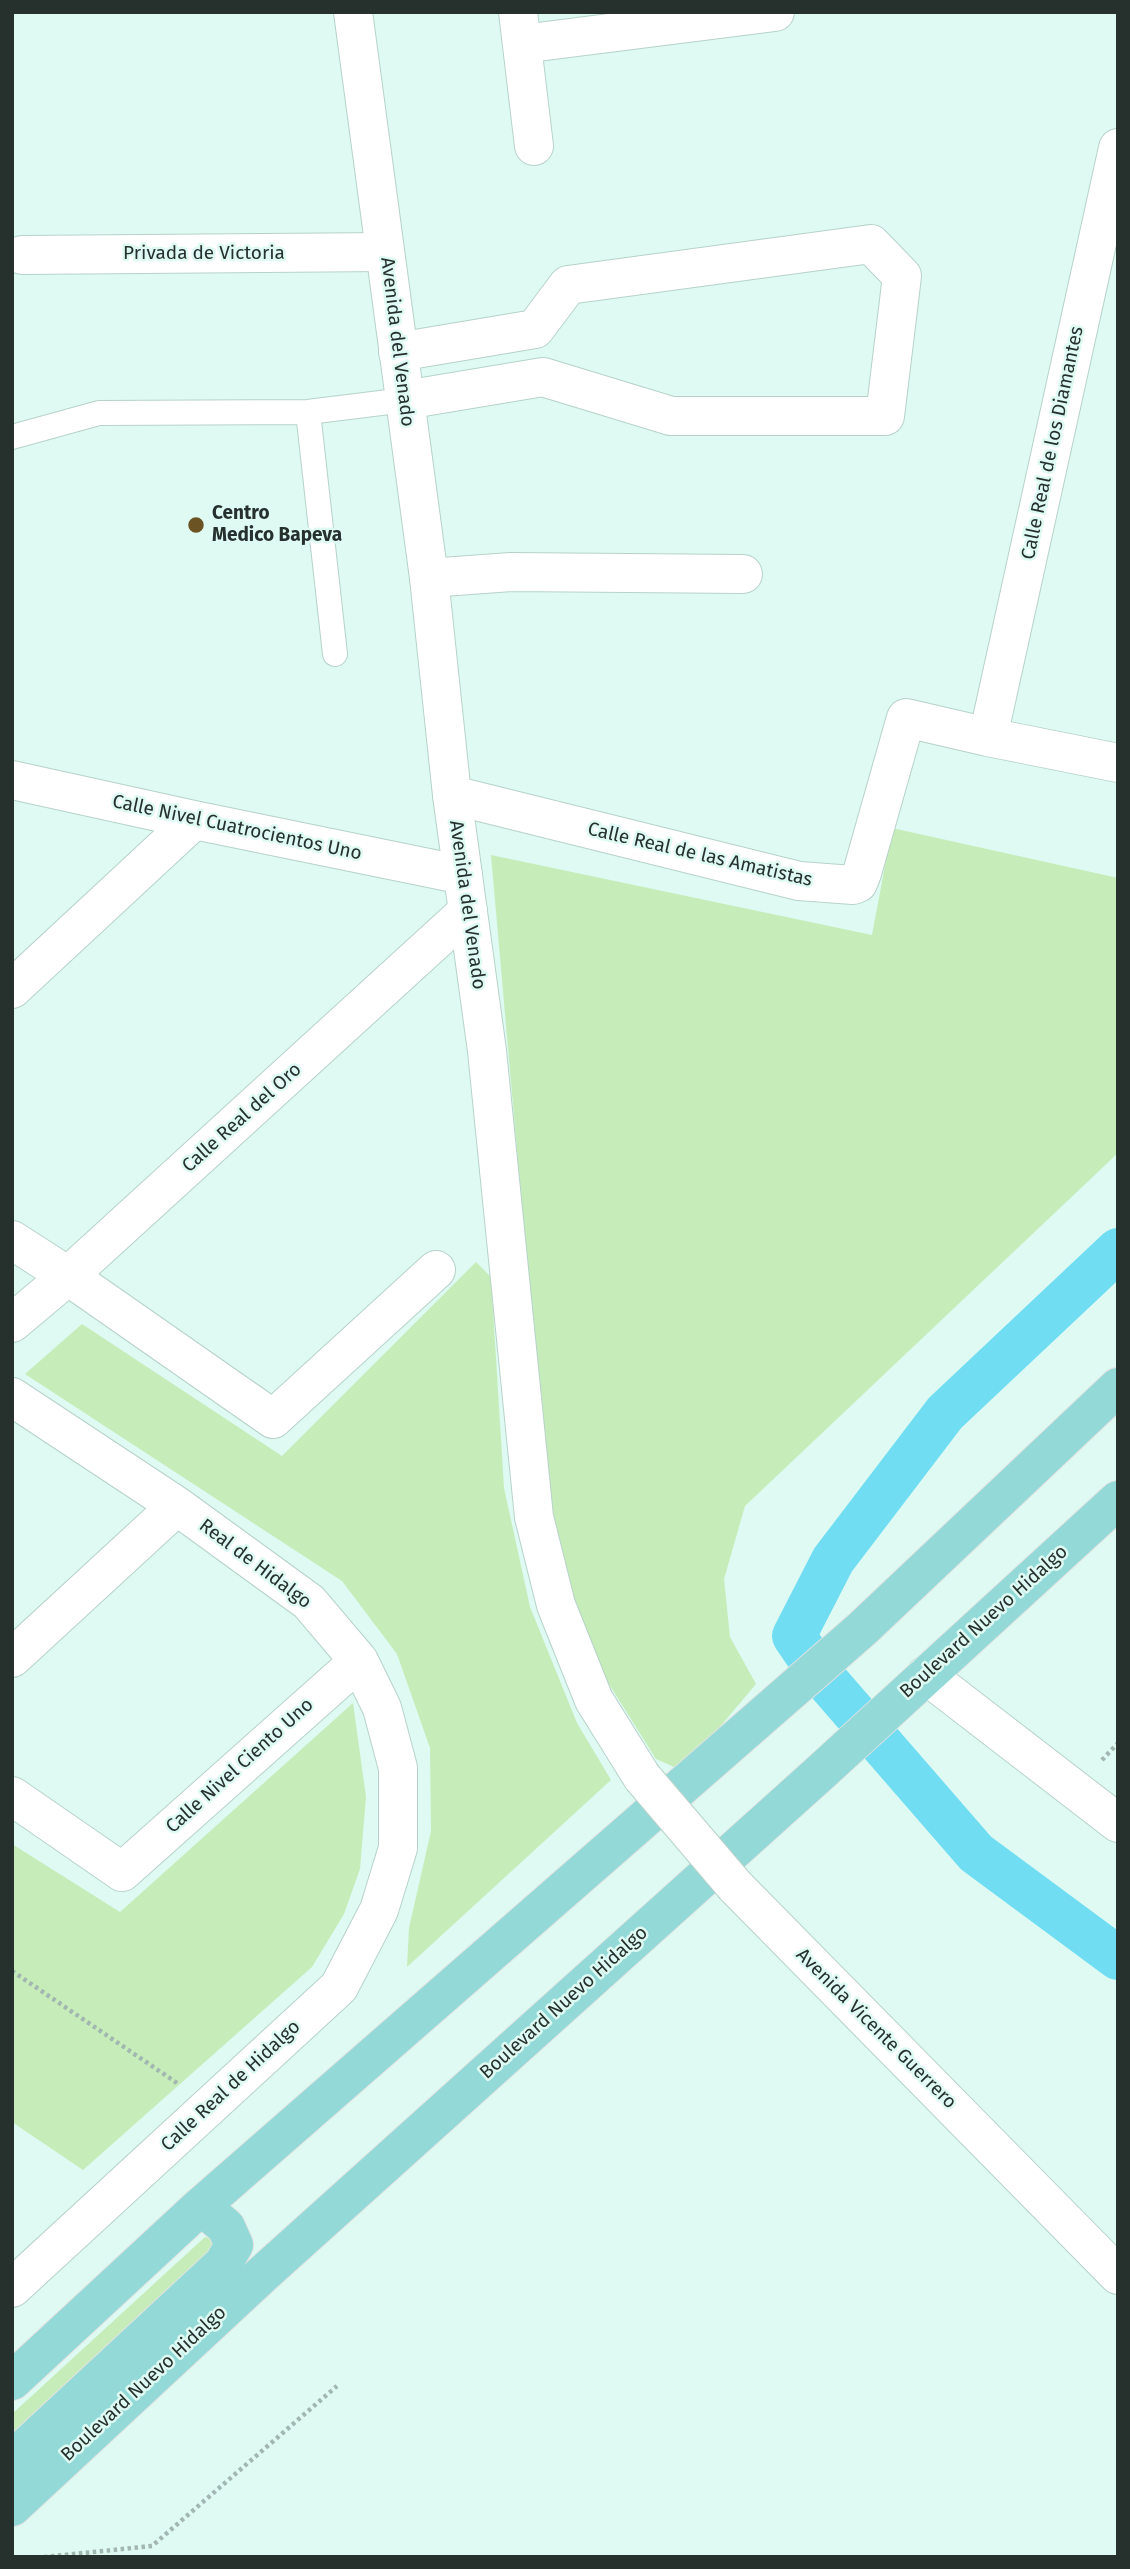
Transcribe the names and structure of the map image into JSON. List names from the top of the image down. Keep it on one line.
{"streets":{"main road":["Boulevard Nuevo Hidalgo"],"street":["Privada de Victoria","Avenida del Venado","Calle Real de los Diamantes","Calle Nivel Cuatrocientos Uno","Calle Real de las Amatistas","Calle Real del Oro","Real de Hidalgo","Calle Nivel Ciento Uno","Avenida Vicente Guerrero","Calle Real de Hidalgo"]},"crossings":[["Privada de Victoria","Avenida del Venado"],["Avenida del Venado","Calle Nivel Cuatrocientos Uno"],["Avenida del Venado","Calle Real de las Amatistas"],["Avenida del Venado","Calle Real del Oro"],["Avenida del Venado","Avenida Vicente Guerrero"],["Calle Real de los Diamantes","Calle Real de las Amatistas"],["Calle Nivel Cuatrocientos Uno","Calle Real del Oro"],["Real de Hidalgo","Calle Nivel Ciento Uno"],["Real de Hidalgo","Calle Real de Hidalgo"]],"places":["Centro Medico Bapeva"]}
